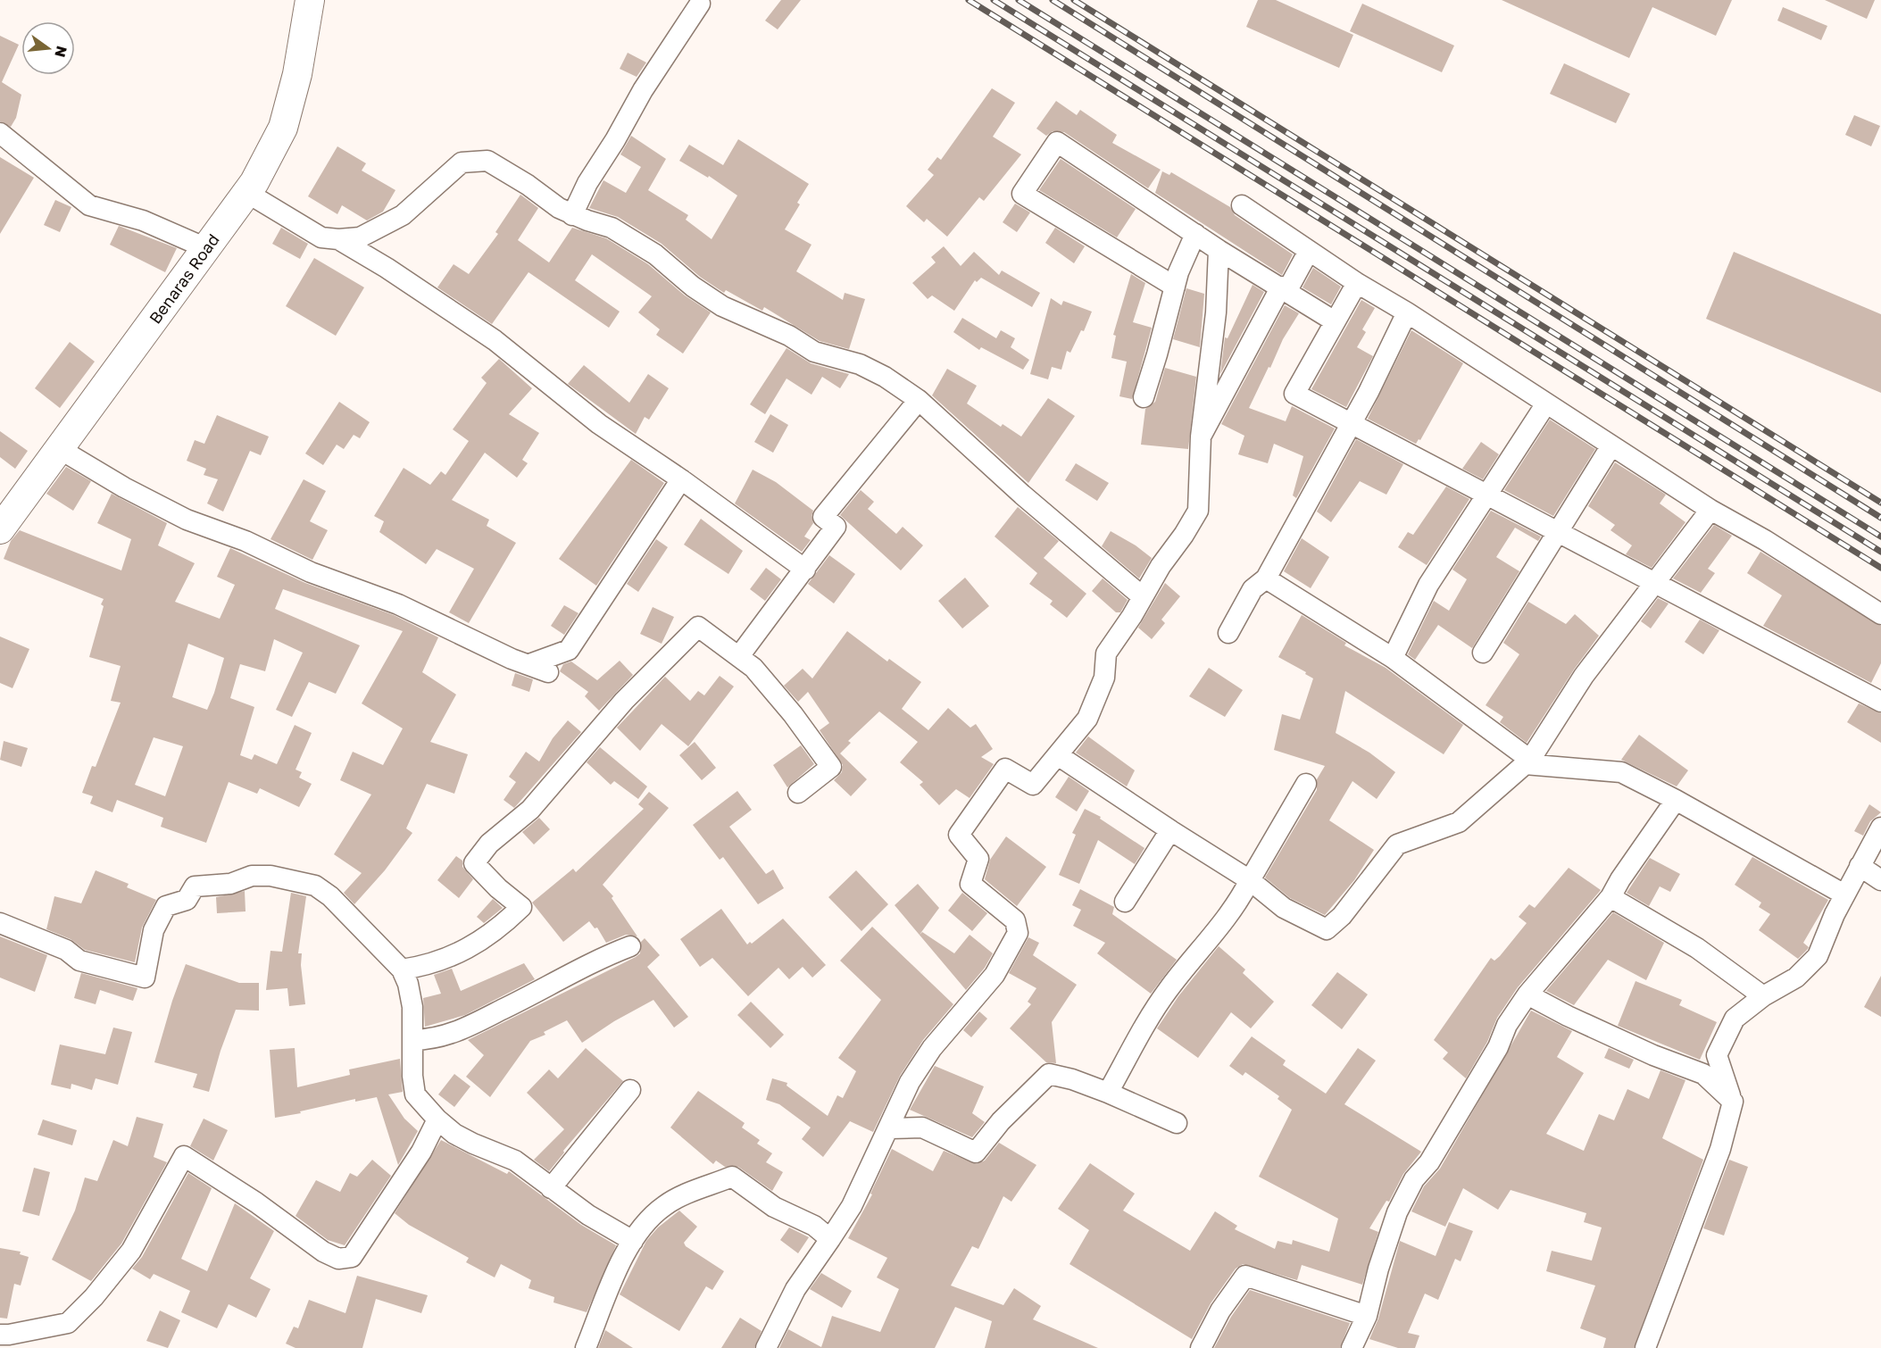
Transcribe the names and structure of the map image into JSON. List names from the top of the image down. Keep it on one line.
{"streets":{"main road":["Benaras Road"]},"north":"right"}
